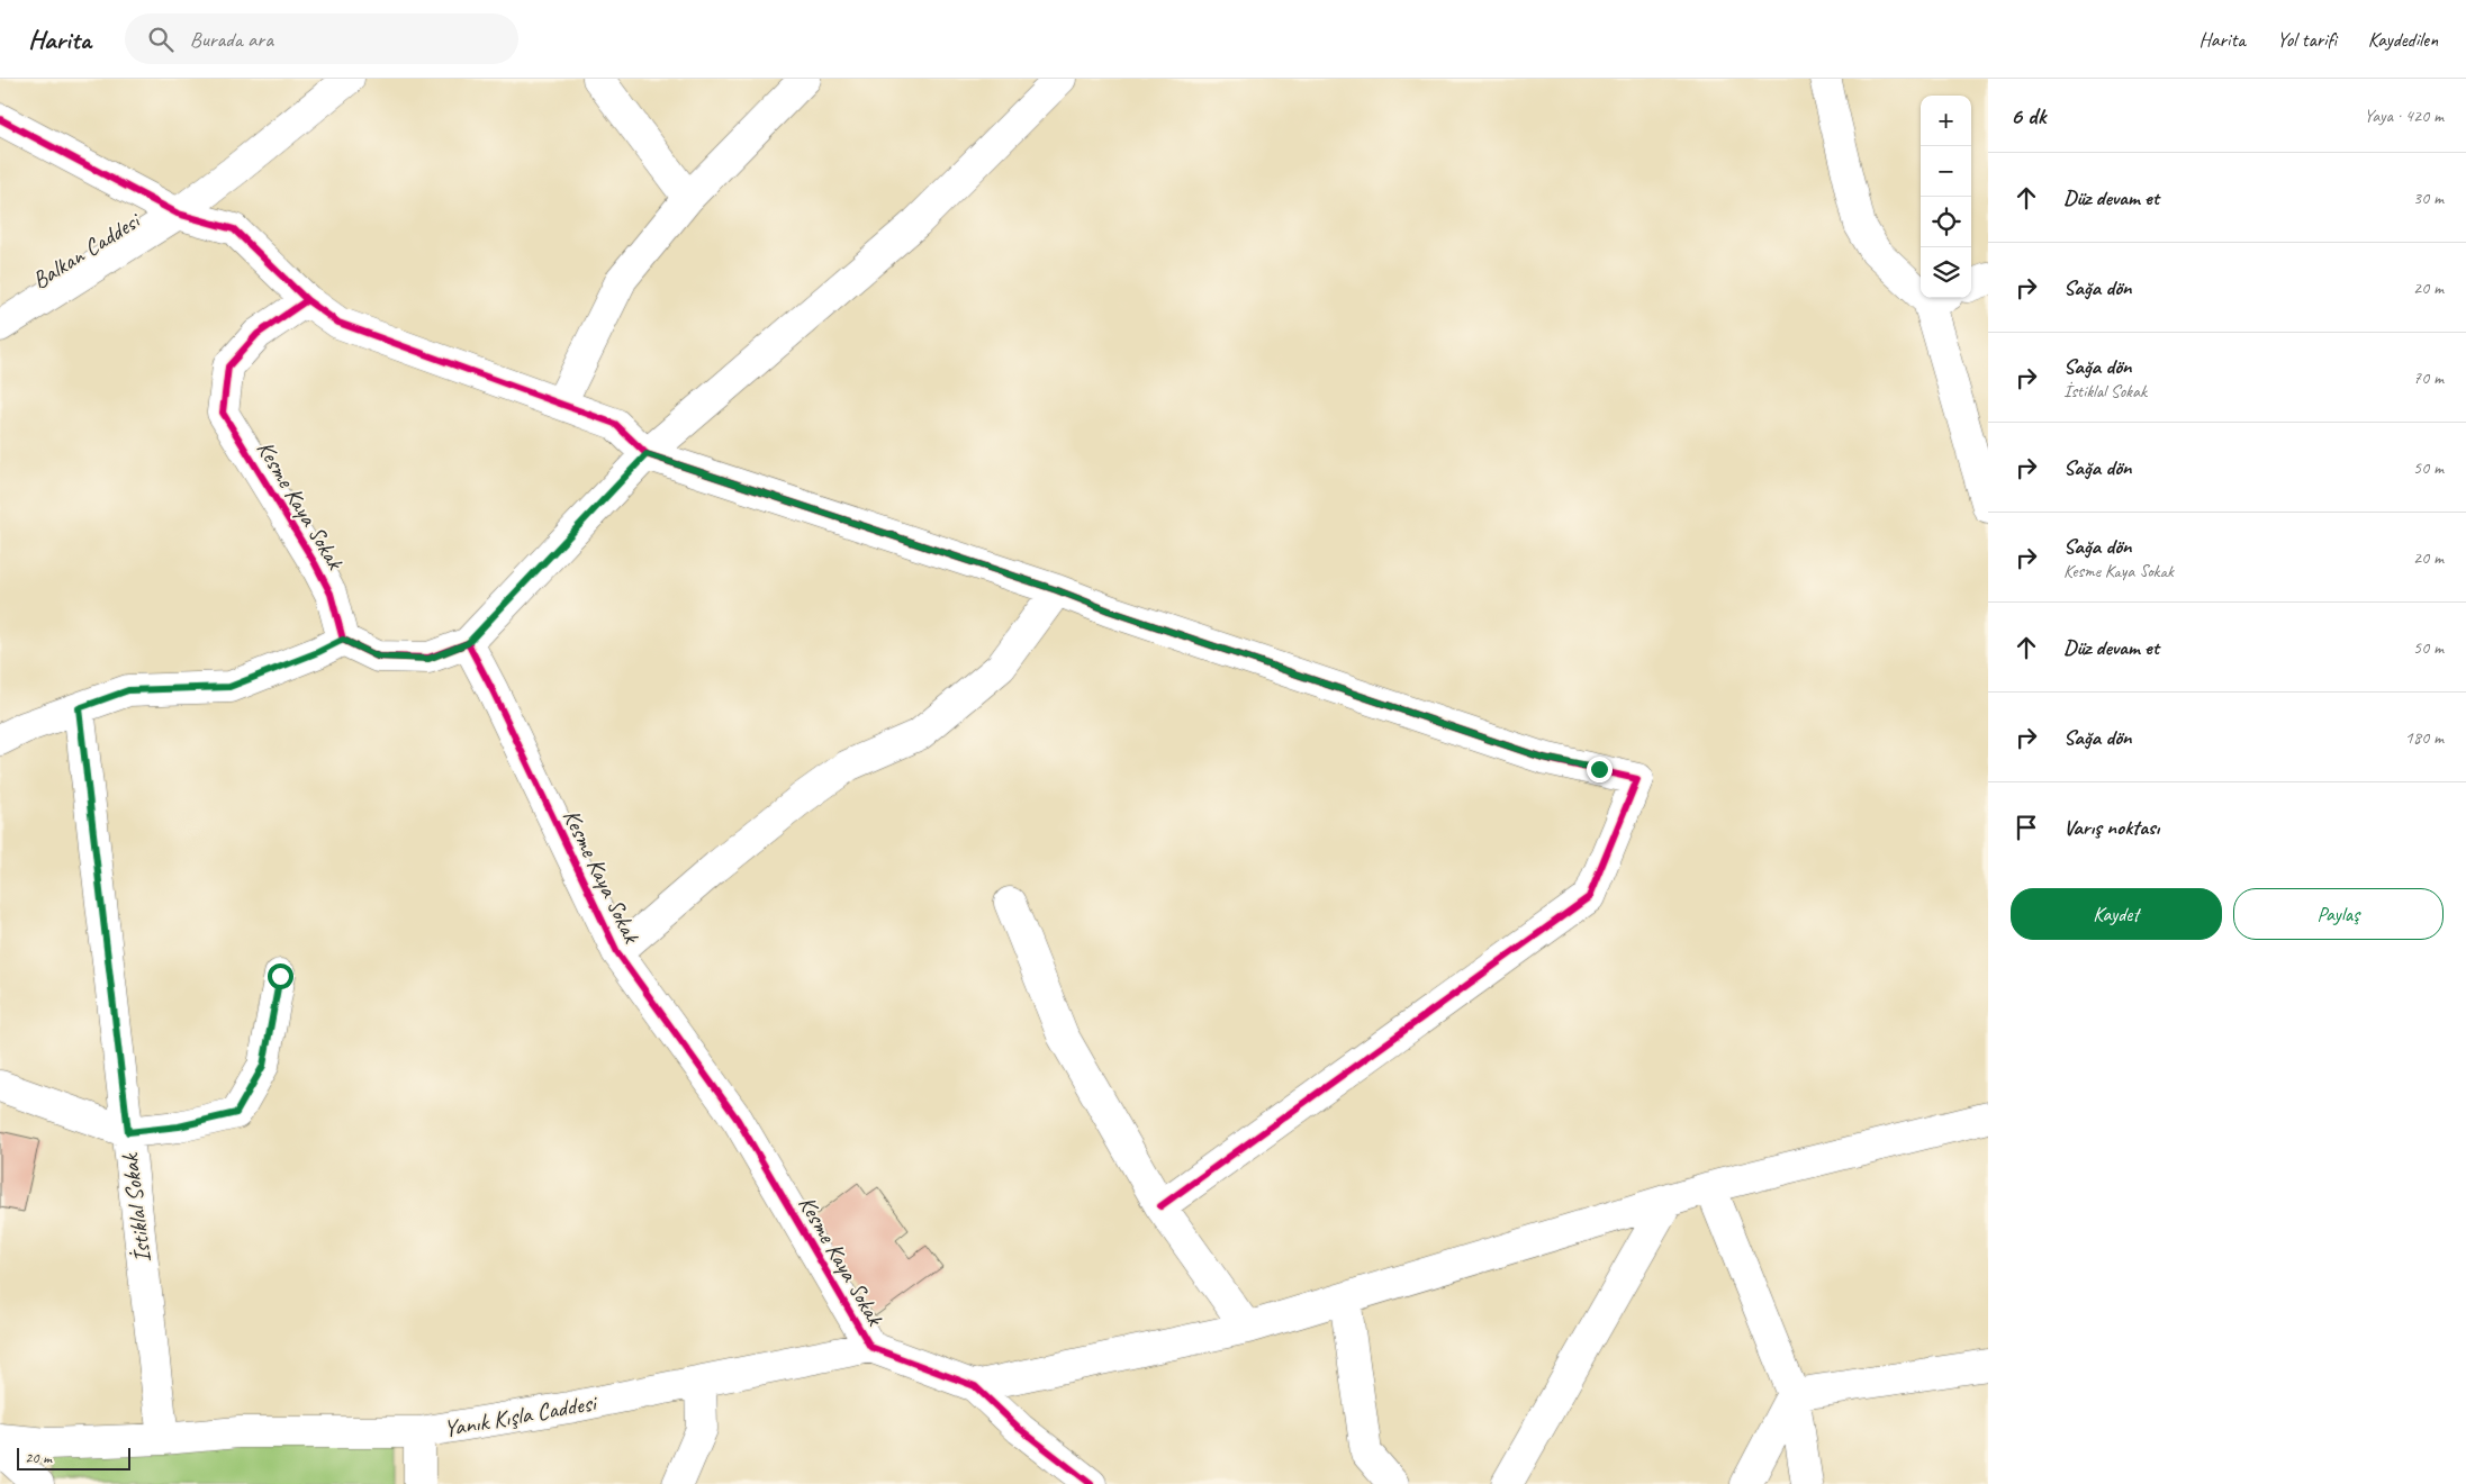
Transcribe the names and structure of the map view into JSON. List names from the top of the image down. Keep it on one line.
{"streets":{"street":["Balkan Caddesi","Kesme Kaya Sokak","İstiklal Sokak","Yanık Kışla Caddesi"]},"crossings":[["Kesme Kaya Sokak","Yanık Kışla Caddesi"],["İstiklal Sokak","Yanık Kışla Caddesi"]],"scale_bar":"20 m","page":{"header":"Harita","search":"Burada ara","nav":["Harita","Yol tarifi","Kaydedilen"],"heading":["6 dk","Yaya · 420 m"],"map_buttons":["+","−"],"list":[["Düz devam et","30 m"],["Sağa dön","20 m"],["Sağa dön","İstiklal Sokak","70 m"],["Sağa dön","50 m"],["Sağa dön","Kesme Kaya Sokak","20 m"],["Düz devam et","50 m"],["Sağa dön","180 m"],"Varış noktası"],"buttons":["Kaydet","Paylaş"],"scale":"20 m"}}
